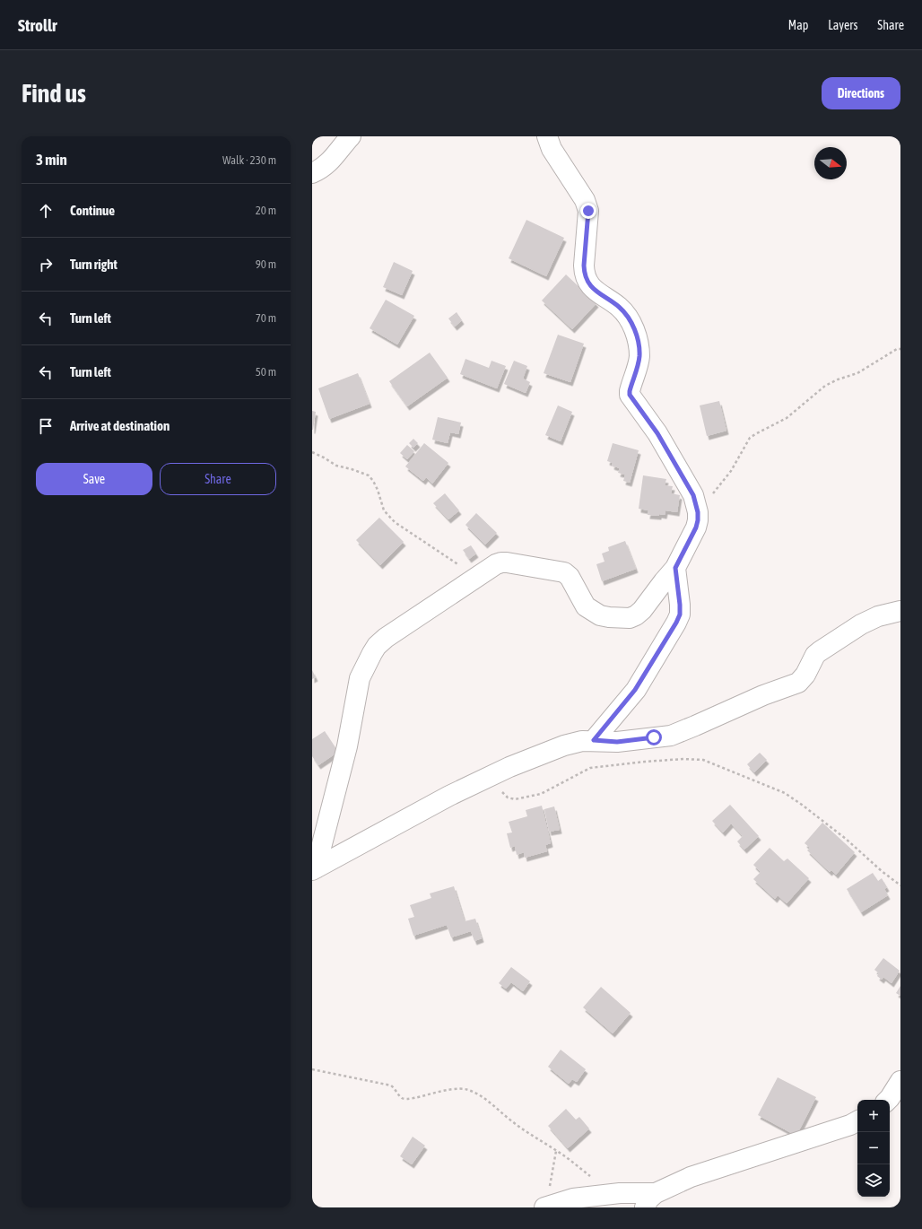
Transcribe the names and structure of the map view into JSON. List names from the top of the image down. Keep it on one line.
{"north":"right","page":{"header":"Strollr","nav":["Map","Layers","Share"],"buttons":["Directions",["Save","Share"]],"title":"Find us","heading":["3 min","Walk · 230 m"],"list":[["Continue","20 m"],["Turn right","90 m"],["Turn left","70 m"],["Turn left","50 m"],"Arrive at destination"],"map_buttons":["+","−"]}}
